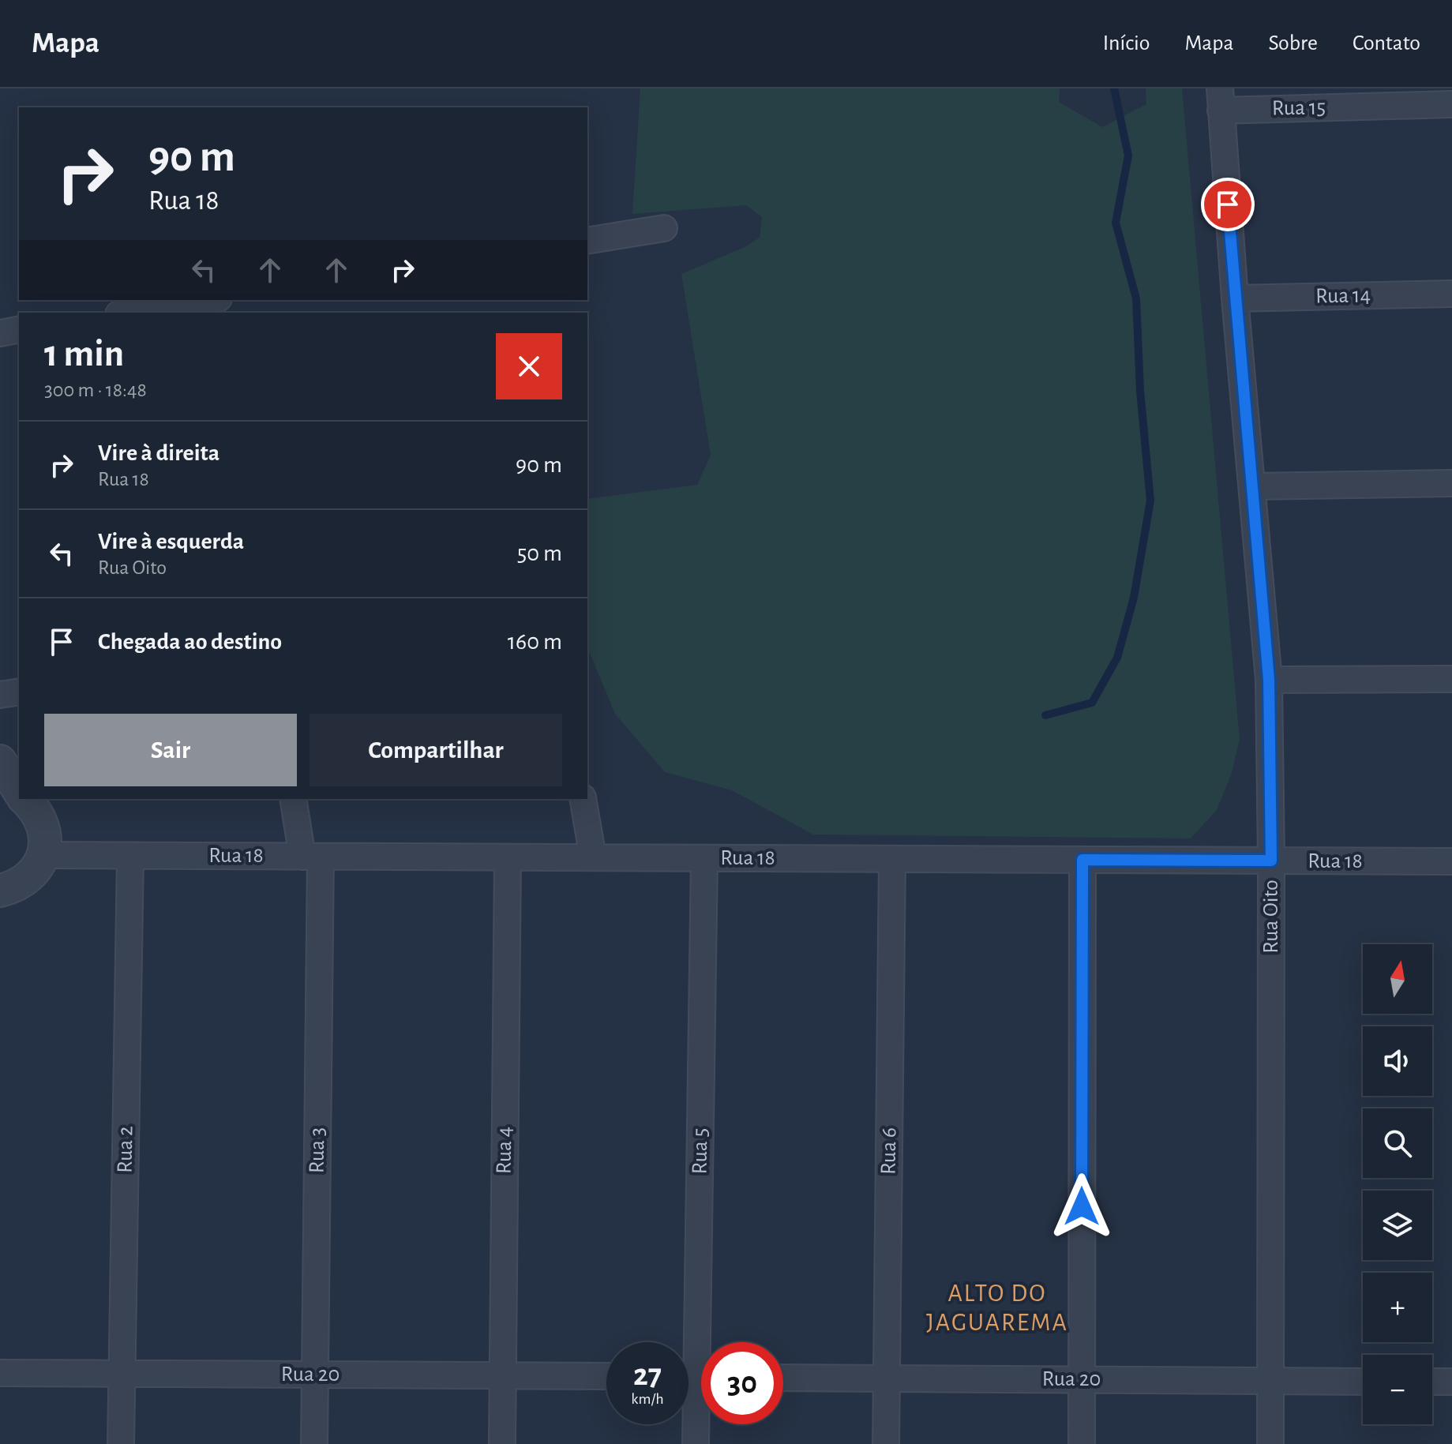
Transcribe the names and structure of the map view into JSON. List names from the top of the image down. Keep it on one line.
{"streets":{"street":["Rua 15","Rua 14","Rua 18","Rua Oito","Rua 2","Rua 3","Rua 4","Rua 5","Rua 6","Rua 20"]},"crossings":[["Rua 15","Rua Oito"],["Rua 14","Rua Oito"],["Rua 18","Rua Oito"],["Rua 18","Rua 2"],["Rua 18","Rua 3"],["Rua 18","Rua 4"],["Rua 18","Rua 5"],["Rua 18","Rua 6"],["Rua Oito","Rua 20"],["Rua 2","Rua 20"],["Rua 3","Rua 20"],["Rua 4","Rua 20"],["Rua 6","Rua 20"]],"districts":["ALTO DO JAGUAREMA"],"north":"top","page":{"header":"Mapa","nav":["Início","Mapa","Sobre","Contato"],"turn":["90 m","Rua 18"],"heading":["1 min","300 m · 18:48"],"list":[{"name":"Vire à direita","note":"Rua 18","value":"90 m"},{"name":"Vire à esquerda","note":"Rua Oito","value":"50 m"},{"name":"Chegada ao destino","value":"160 m"}],"buttons":["Sair","Compartilhar"],"map_buttons":["+","−"],"speed":"27 km/h","limit":"30"}}
